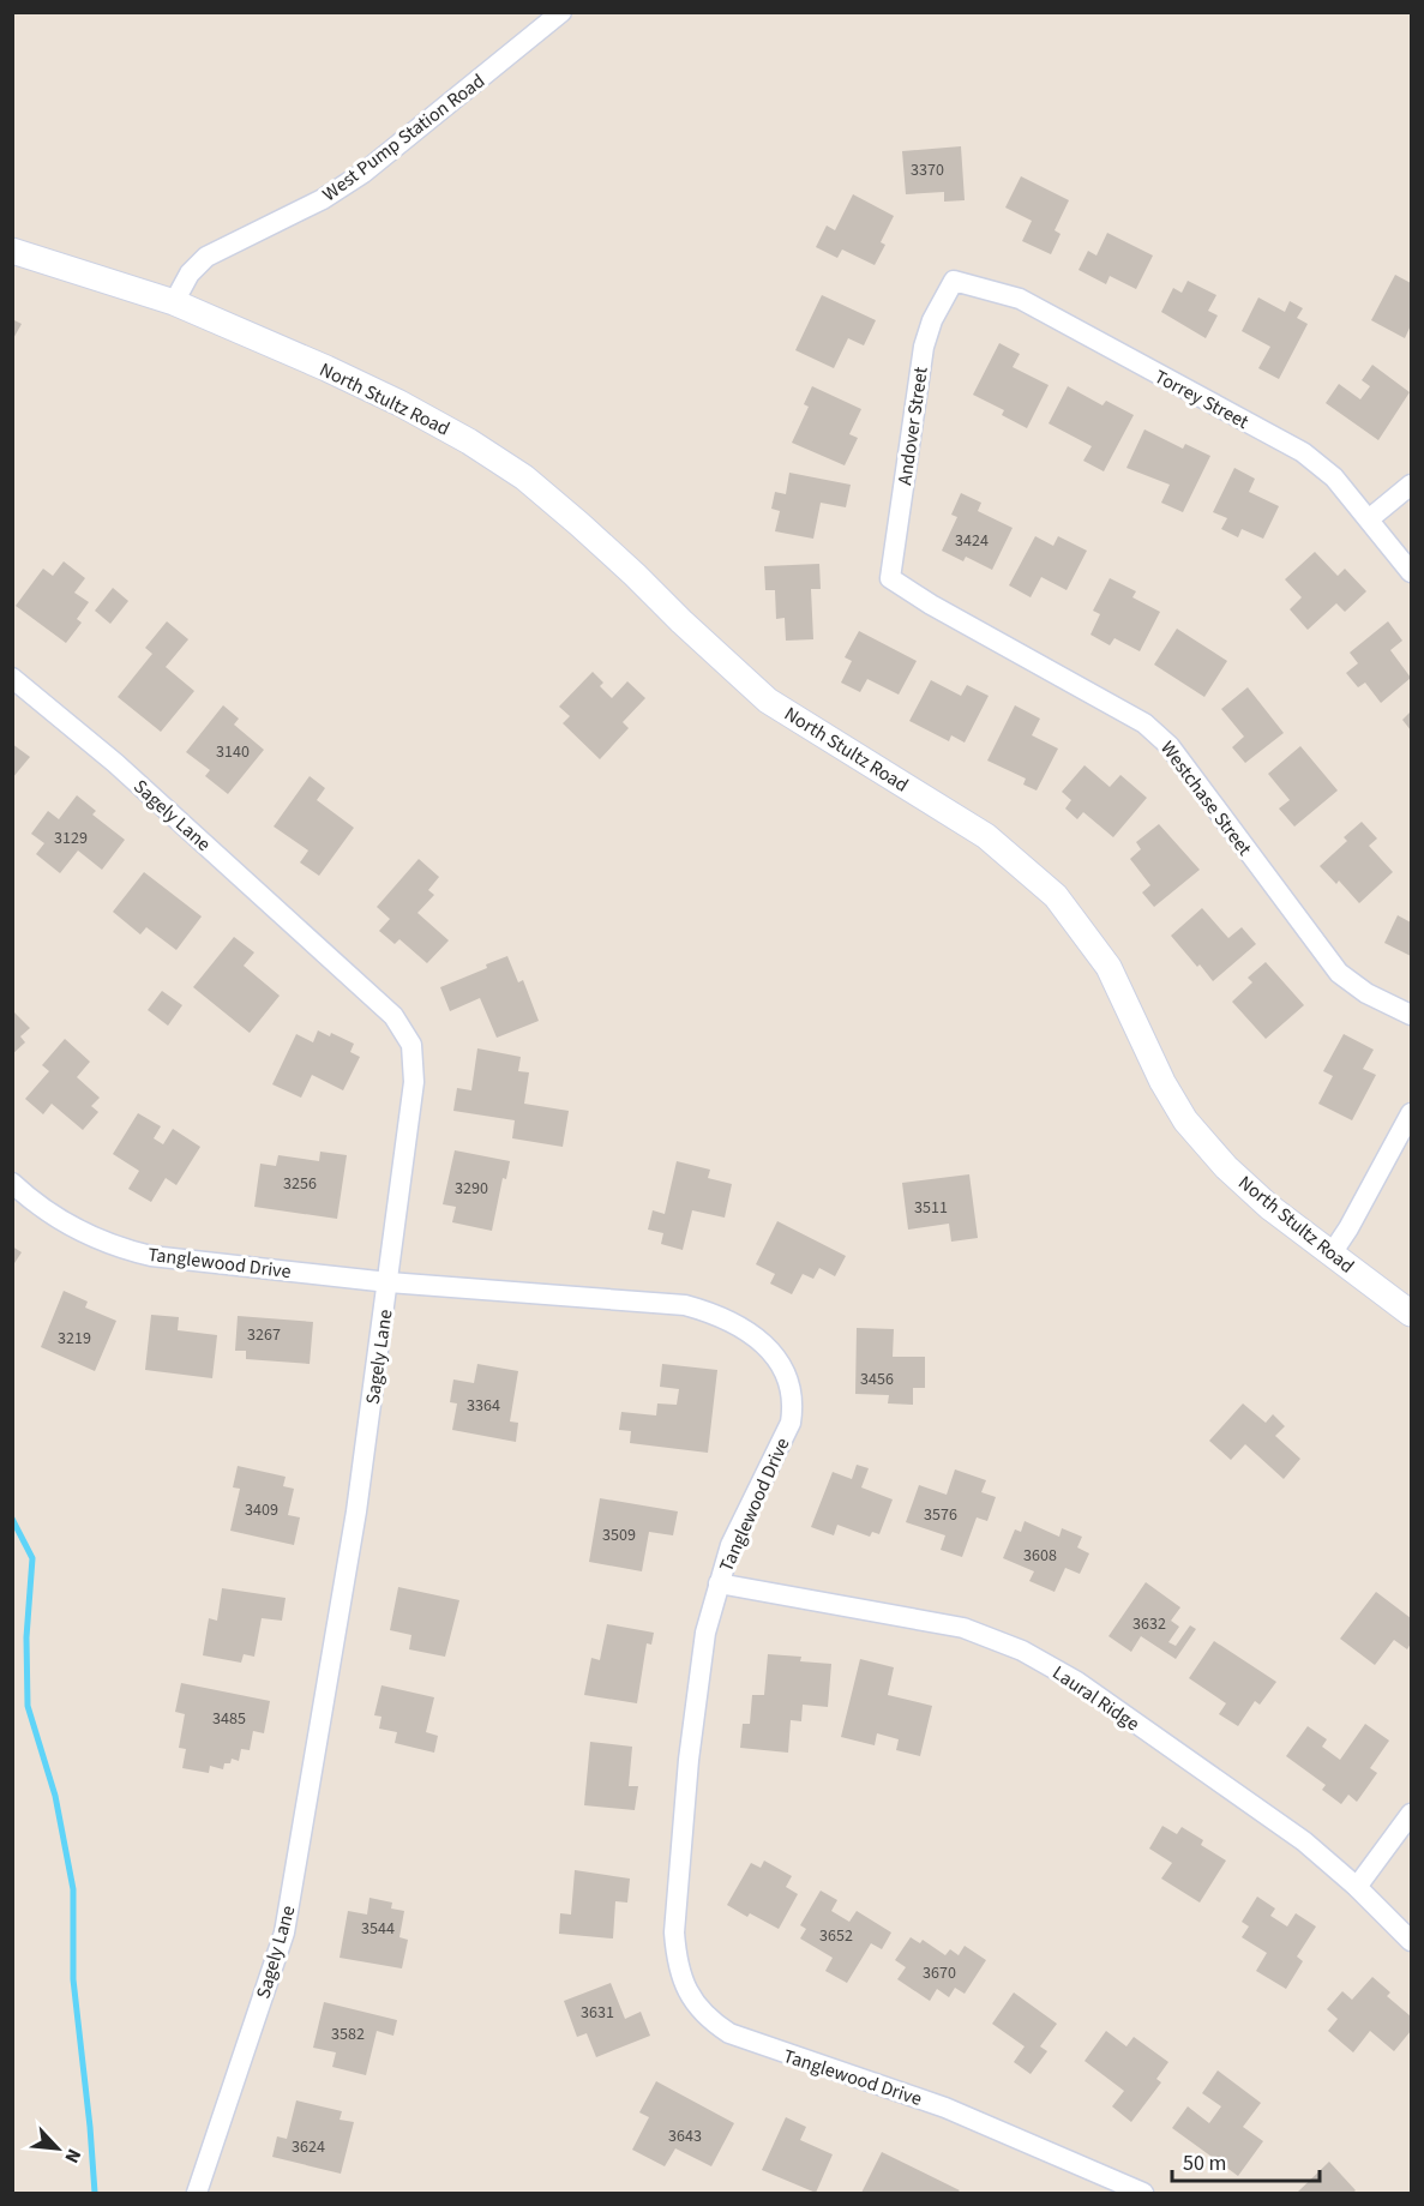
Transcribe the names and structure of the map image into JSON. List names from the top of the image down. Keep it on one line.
{"streets":{"street":["West Pump Station Road","North Stultz Road","Torrey Street","Andover Street","Westchase Street","Sagely Lane","Tanglewood Drive","Laural Ridge"]},"crossings":[["West Pump Station Road","North Stultz Road"],["Torrey Street","Andover Street"],["Andover Street","Westchase Street"],["Sagely Lane","Tanglewood Drive"],["Tanglewood Drive","Laural Ridge"]],"house_numbers":["3370","3424","3140","3129","3256","3290","3511","3267","3219","3456","3364","3409","3576","3509","3608","3632","3485","3544","3652","3670","3631","3582","3643","3624"],"scale_bar":"50 m","north":"bottom right"}
